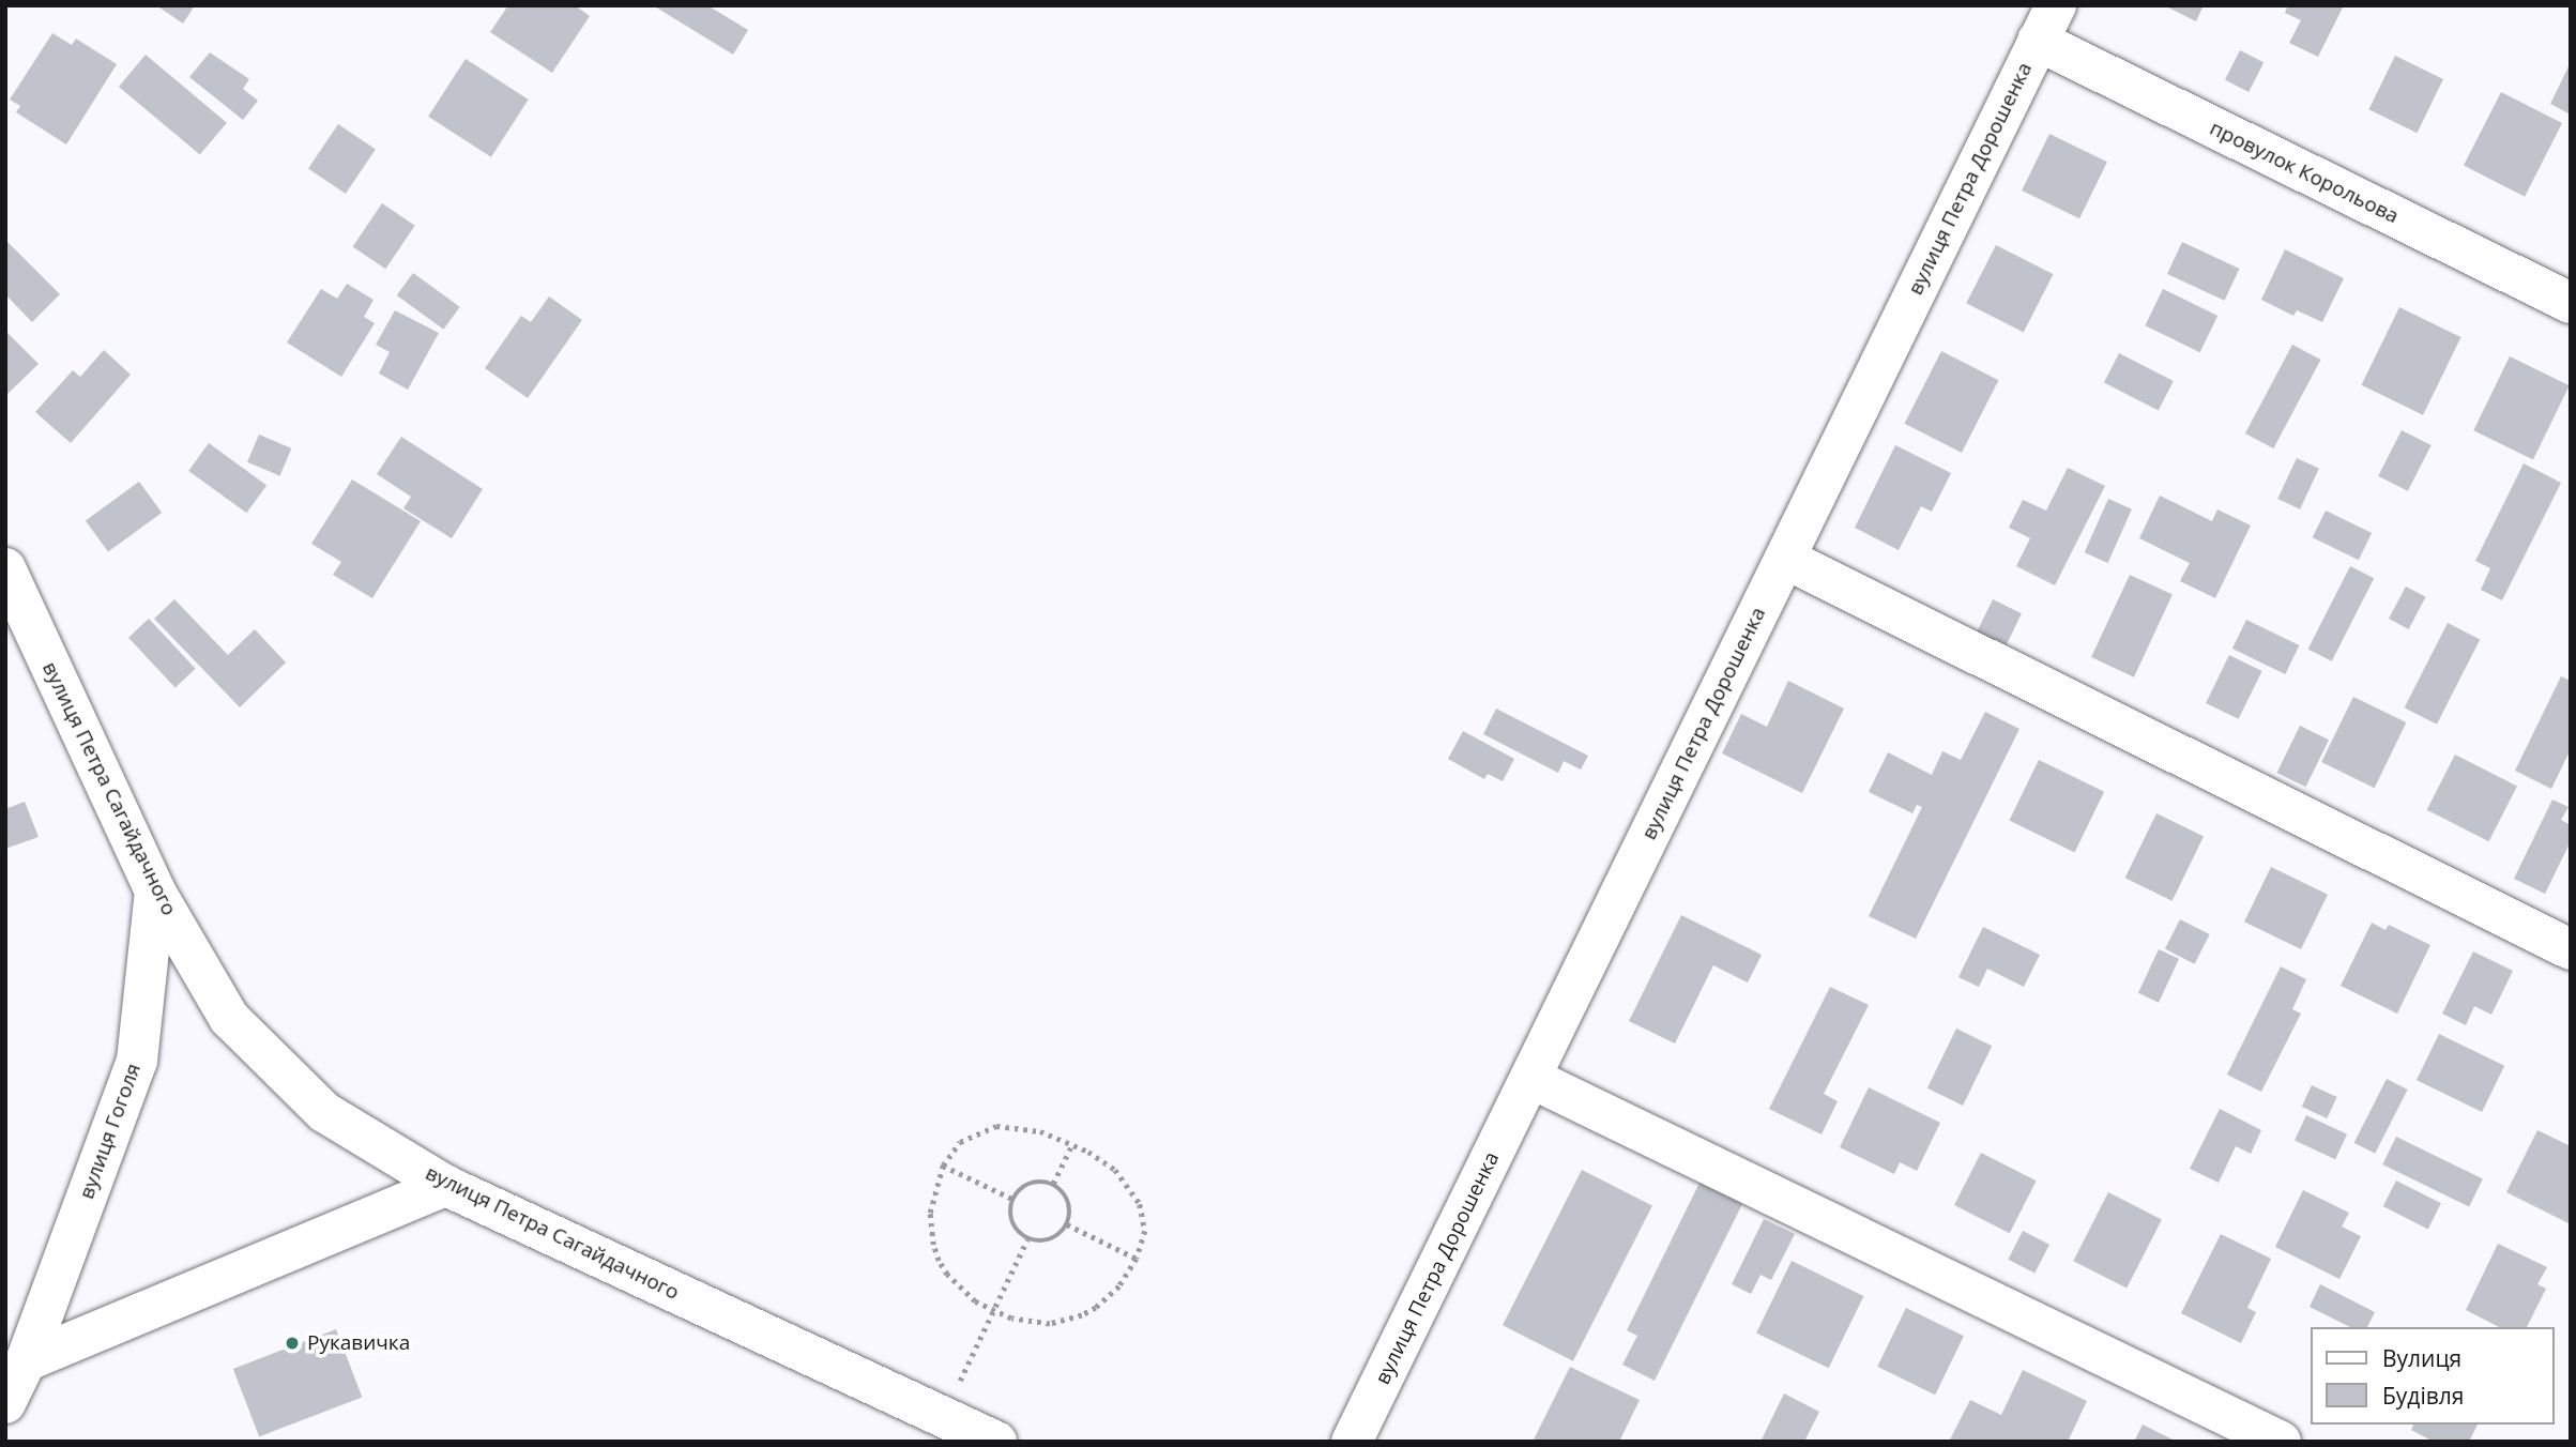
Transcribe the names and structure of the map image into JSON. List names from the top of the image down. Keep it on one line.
{"streets":{"street":["провулок Корольова","вулиця Петра Дорошенка","вулиця Петра Сагайдачного","вулиця Гоголя"]},"crossings":[["провулок Корольова","вулиця Петра Дорошенка"],["вулиця Петра Сагайдачного","вулиця Гоголя"]],"places":["Рукавичка"],"legend":["Вулиця","Будівля"]}
